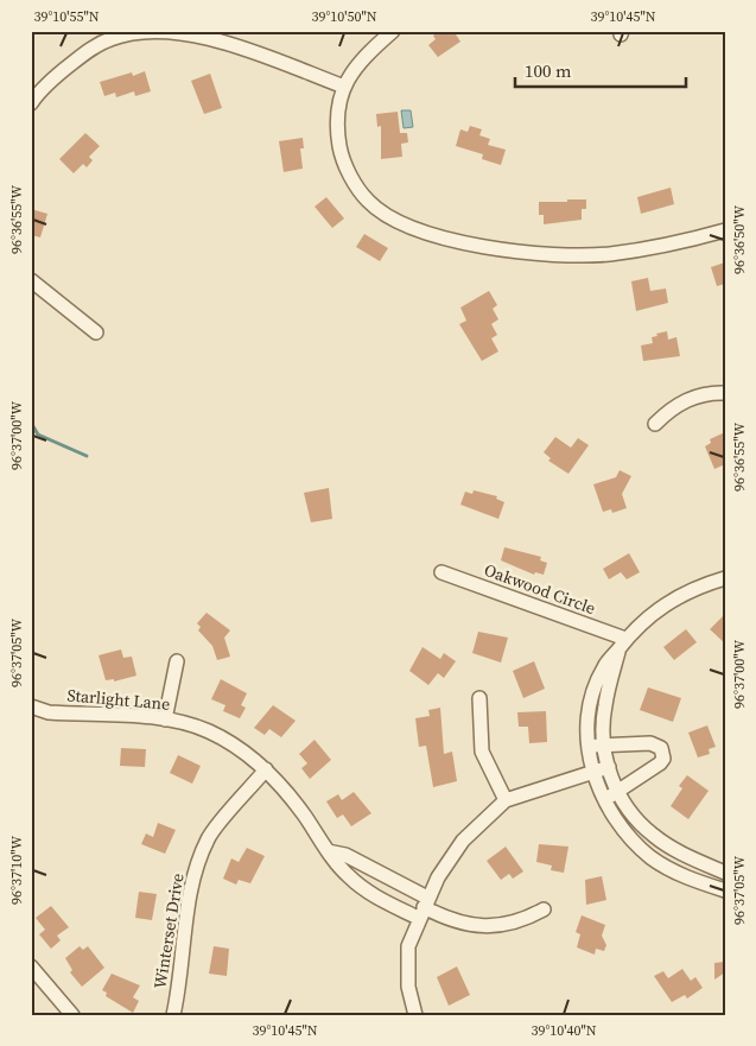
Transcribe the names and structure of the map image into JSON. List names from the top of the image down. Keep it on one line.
{"streets":{"street":["Oakwood Circle","Starlight Lane","Winterset Drive"]},"crossings":[["Starlight Lane","Winterset Drive"]],"scale_bar":"100 m","coordinates":["39°10'55\"N","39°10'50\"N","39°10'45\"N","96°36'55\"W","96°36'50\"W","96°37'00\"W","96°37'05\"W","96°37'10\"W","39°10'40\"N"]}
